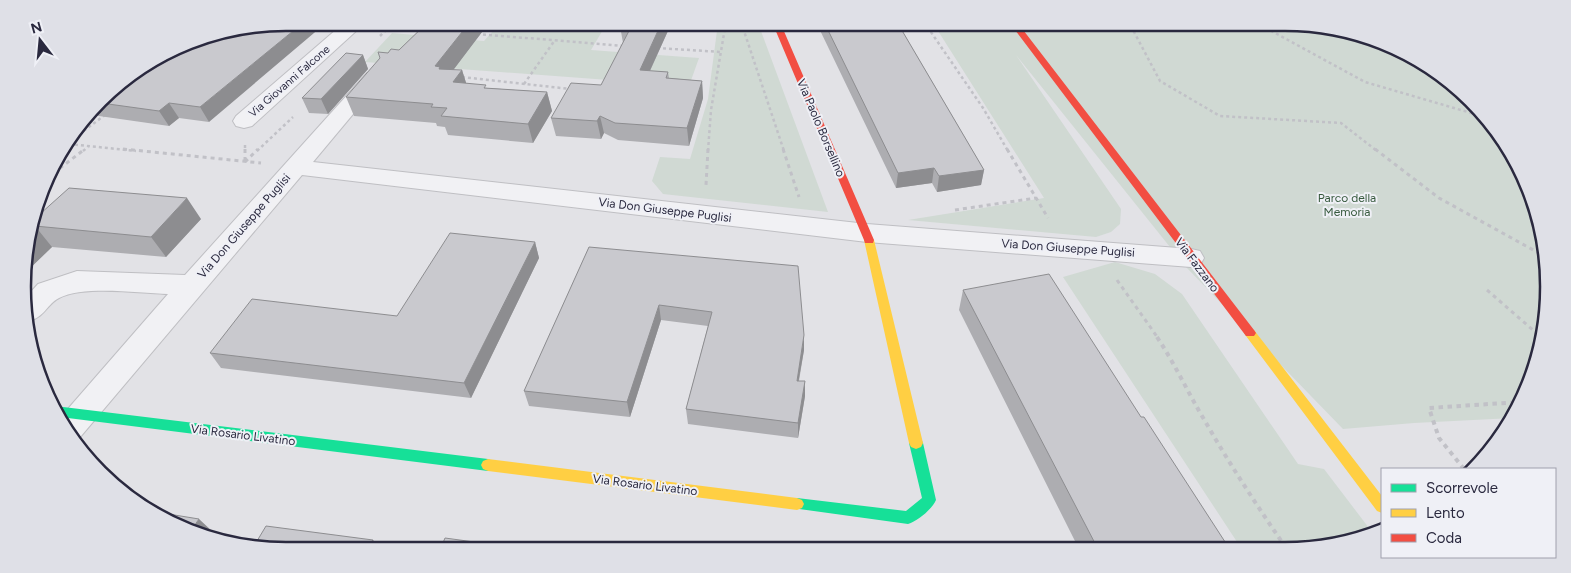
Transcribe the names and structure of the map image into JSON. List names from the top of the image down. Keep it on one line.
{"streets":{"street":["Via Giovanni Falcone","Via Paolo Borsellino","Via Don Giuseppe Puglisi","Via Fazzano","Via Rosario Livatino"]},"crossings":[["Via Paolo Borsellino","Via Don Giuseppe Puglisi"],["Via Paolo Borsellino","Via Rosario Livatino"],["Via Don Giuseppe Puglisi","Via Fazzano"],["Via Don Giuseppe Puglisi","Via Rosario Livatino"]],"parks":["Parco della Memoria"],"legend":["Scorrevole","Lento","Coda"],"north":"top"}
